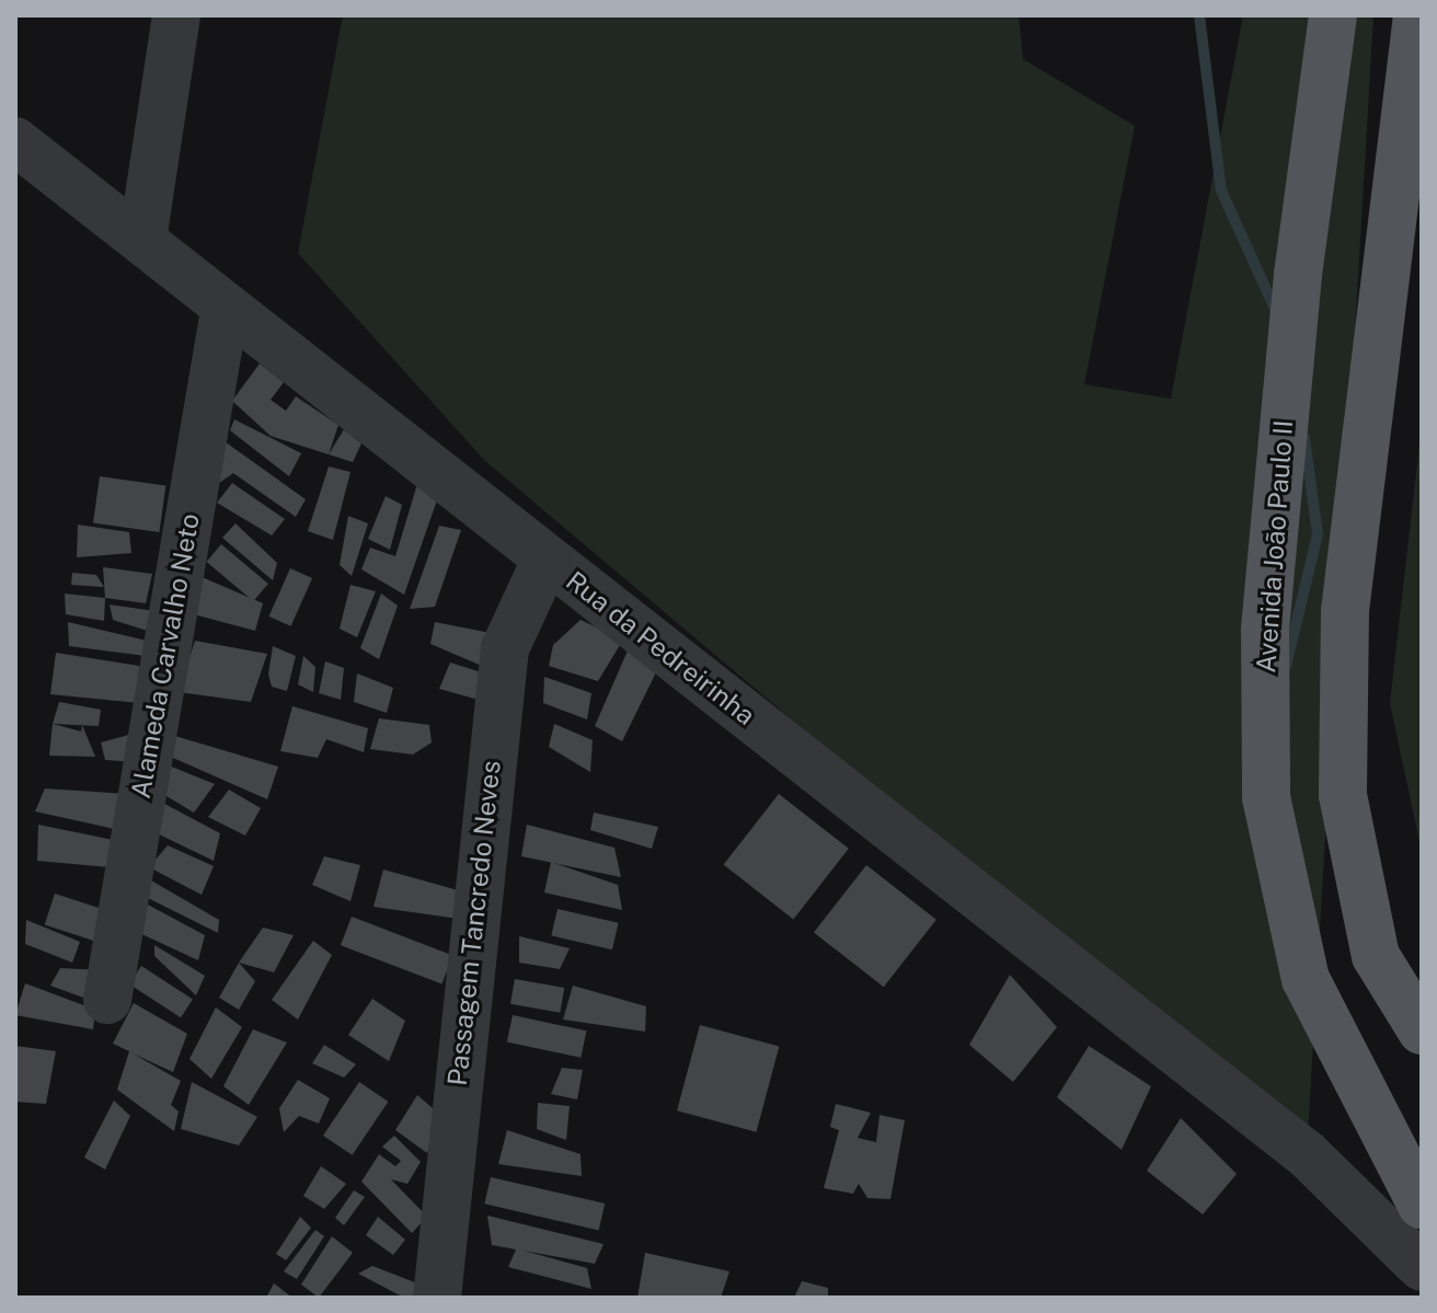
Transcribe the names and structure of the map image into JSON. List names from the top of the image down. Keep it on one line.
{"streets":{"main road":["Avenida João Paulo II"],"street":["Rua da Pedreirinha","Alameda Carvalho Neto","Passagem Tancredo Neves"]},"crossings":[["Rua da Pedreirinha","Alameda Carvalho Neto"],["Rua da Pedreirinha","Passagem Tancredo Neves"]]}
